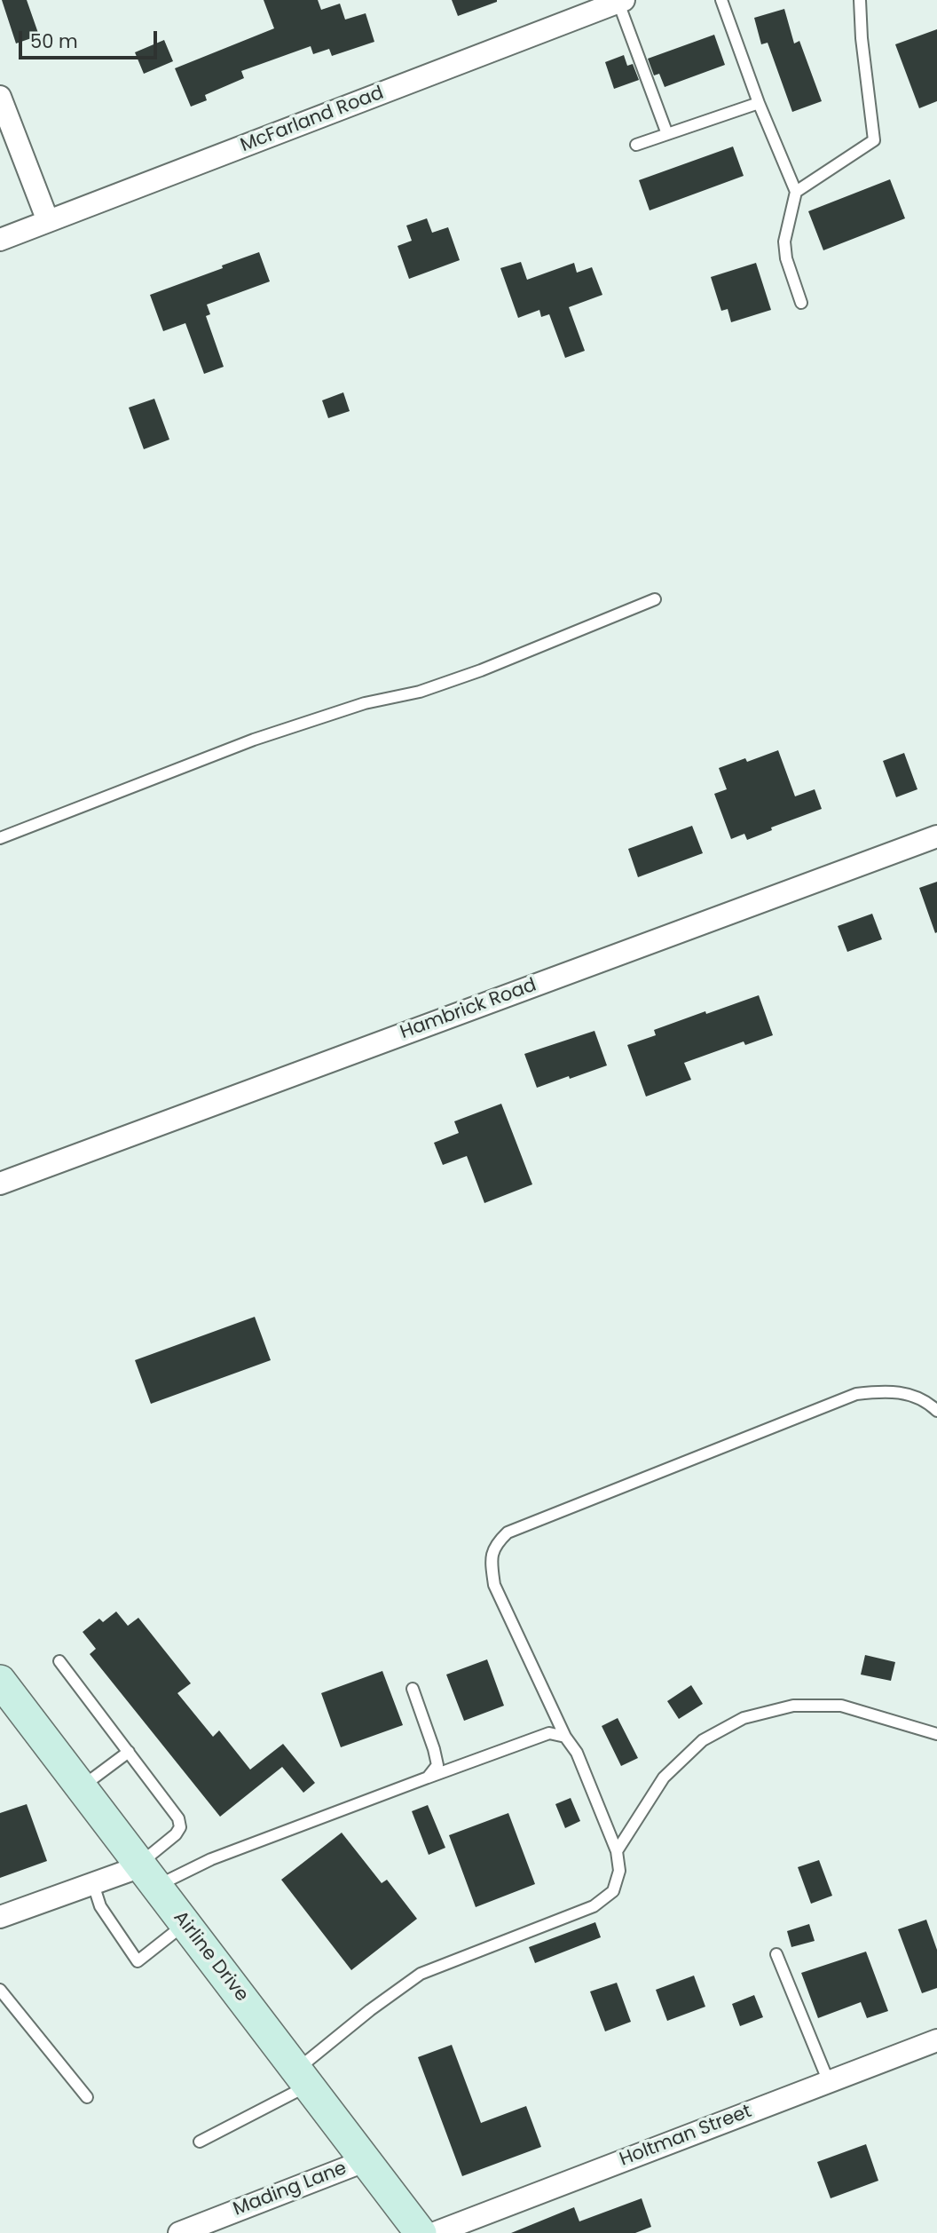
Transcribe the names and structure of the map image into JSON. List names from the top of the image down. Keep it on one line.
{"streets":{"main road":["Airline Drive"],"street":["McFarland Road","Hambrick Road","Holtman Street","Mading Lane"]},"crossings":[["Airline Drive","Mading Lane"]],"scale_bar":"50 m"}
